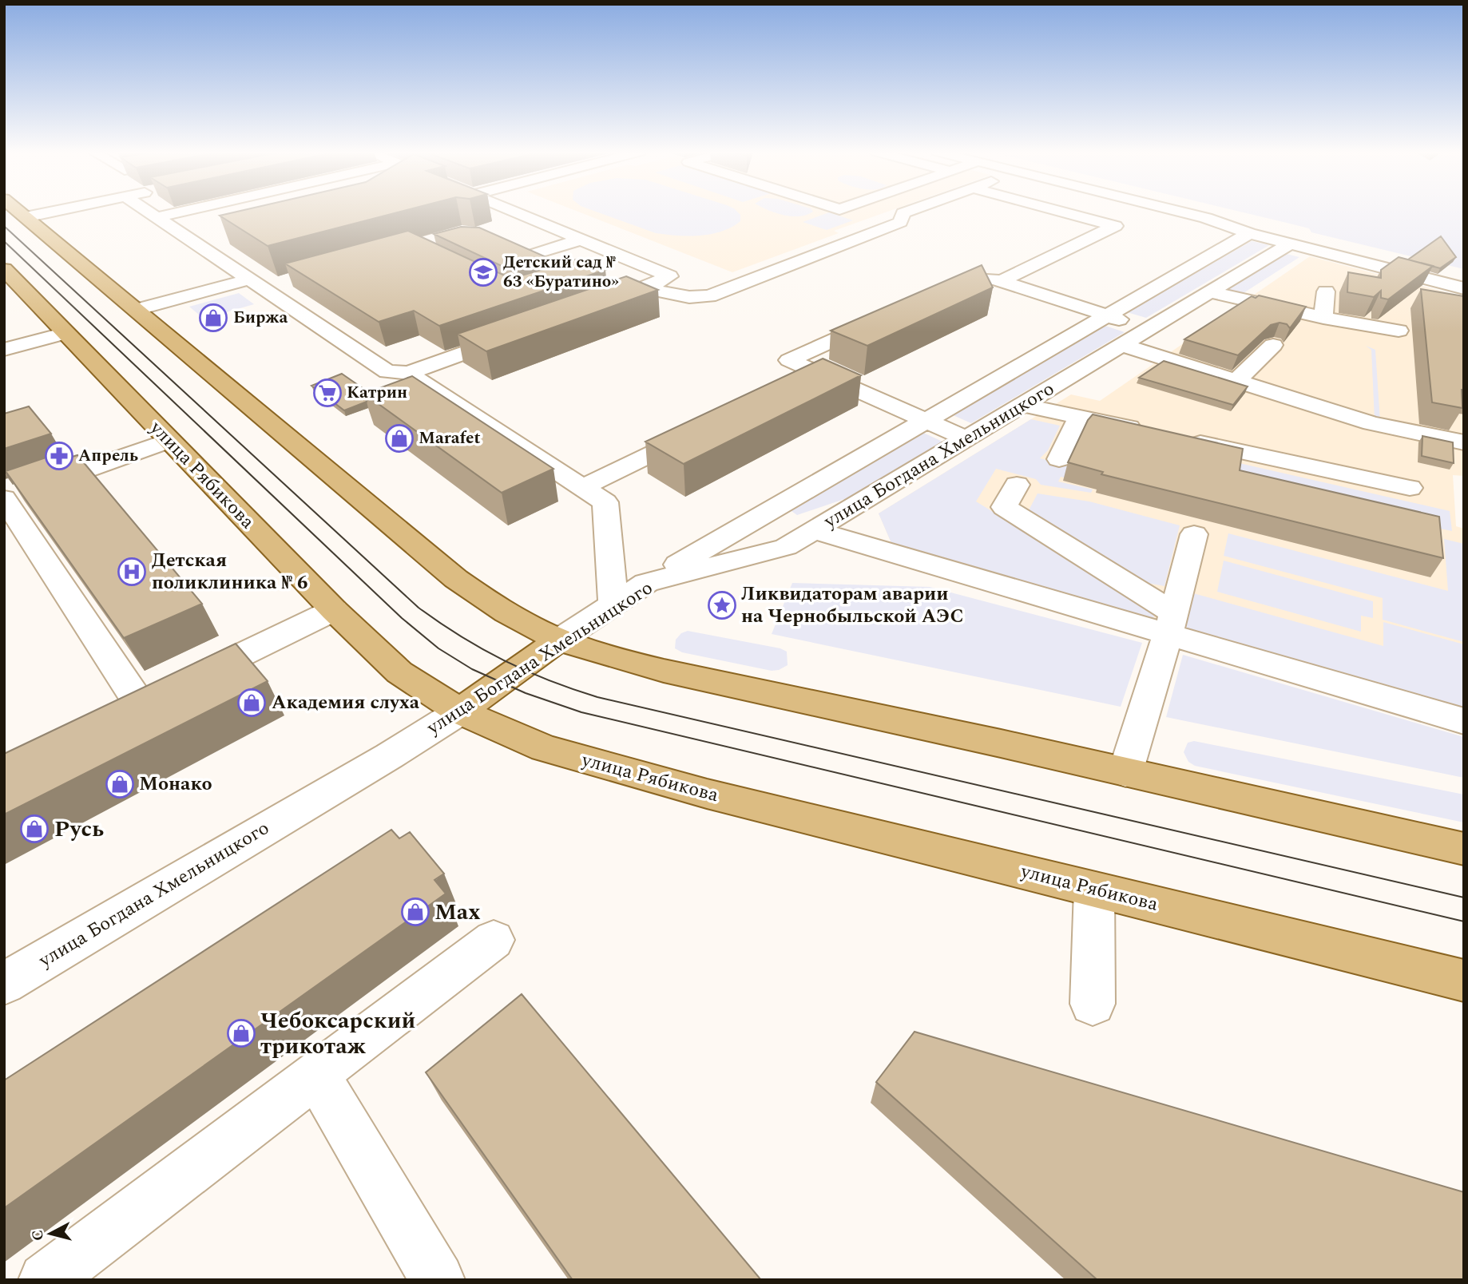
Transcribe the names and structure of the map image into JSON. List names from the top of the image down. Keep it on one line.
{"streets":{"main road":["улица Богдана Хмельницкого","улица Рябикова"]},"crossings":[["улица Богдана Хмельницкого","улица Рябикова"]],"places":{"school or university":["Детский сад № 63 «Буратино»"],"shop":["Биржа","Marafet","Академия слуха","Монако","Русь","Max","Чебоксарский трикотаж"],"supermarket":["Катрин"],"pharmacy":["Апрель"],"hospital":["Детская поликлиника № 6"],"place":["Ликвидаторам аварии на Чернобыльской АЭС"]},"north":"left"}
